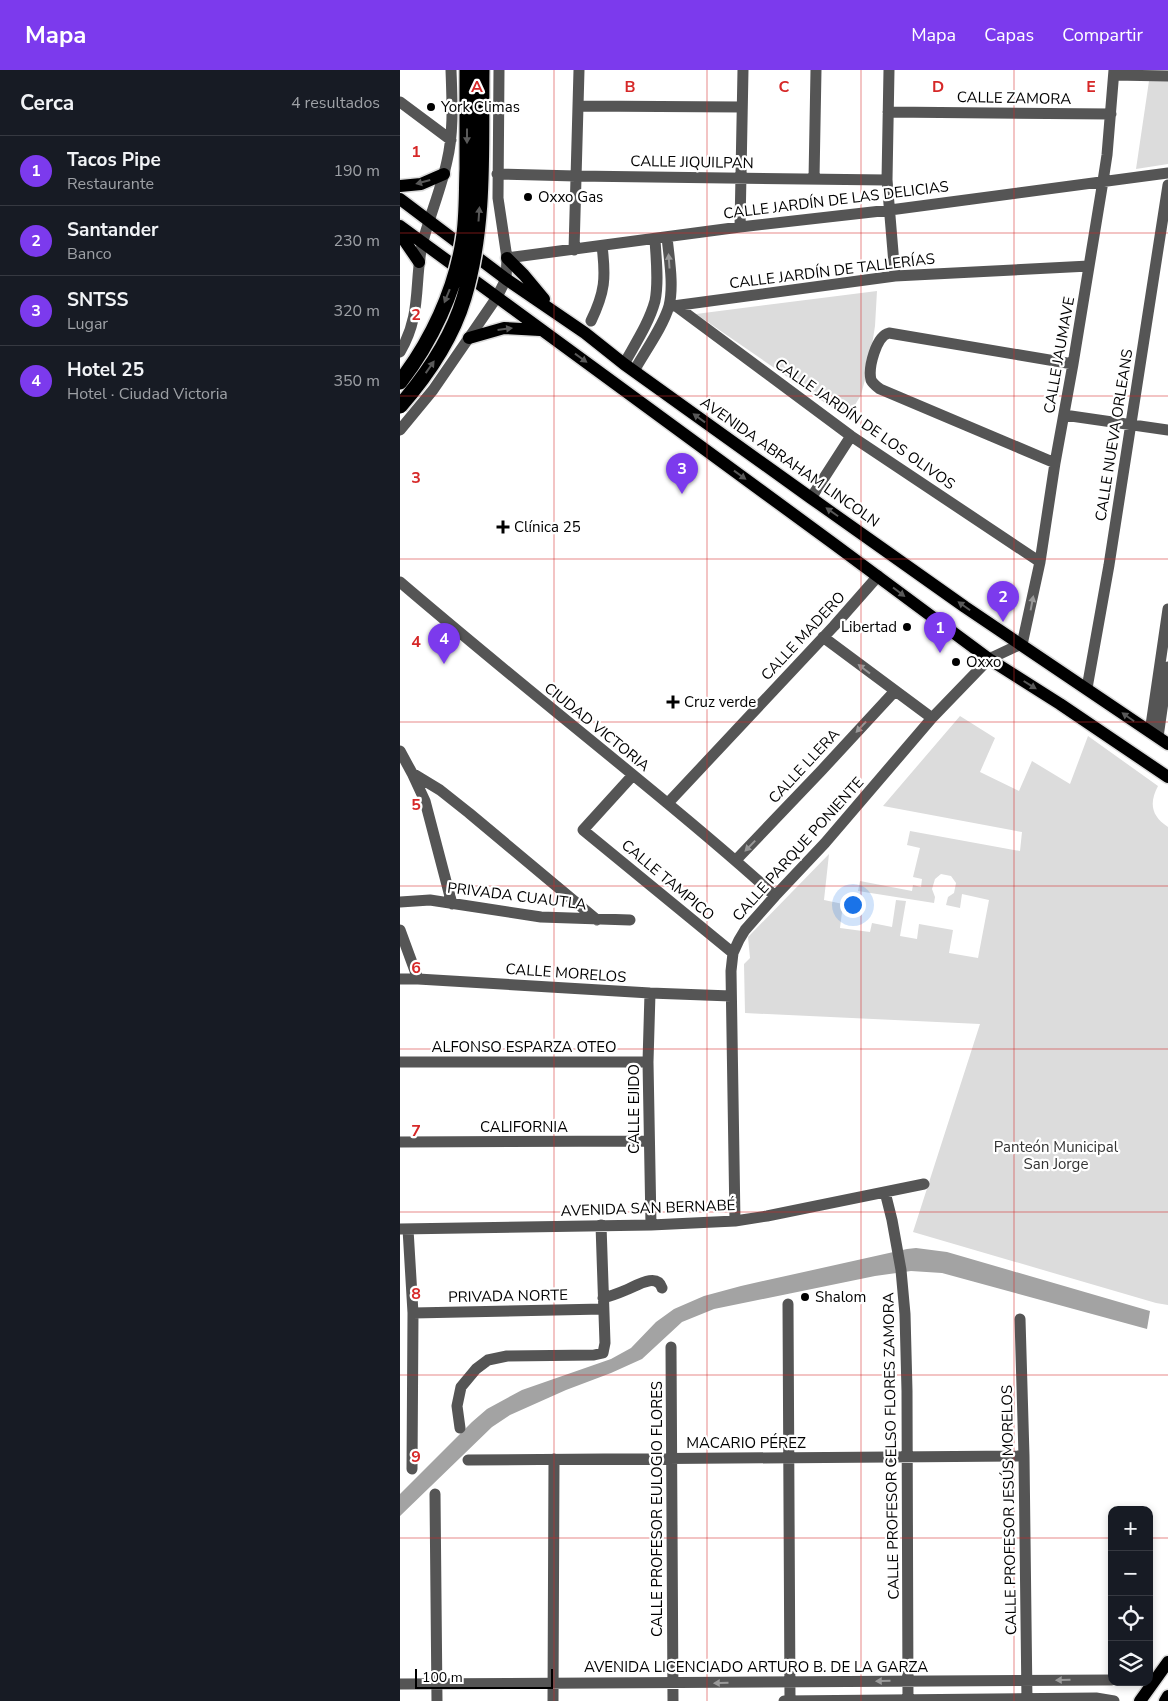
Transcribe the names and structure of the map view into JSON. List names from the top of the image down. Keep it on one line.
{"streets":{"main road":["AVENIDA ABRAHAM LINCOLN"],"street":["CALLE ZAMORA","CALLE JIQUILPAN","CALLE JARDÍN DE LAS DELICIAS","CALLE JARDÍN DE TALLERÍAS","CALLE JAUMAVE","CALLE JARDÍN DE LOS OLIVOS","CALLE NUEVA ORLEANS","CALLE MADERO","CIUDAD VICTORIA","CALLE LLERA","CALLE PARQUE PONIENTE","CALLE TAMPICO","PRIVADA CUAUTLA","CALLE MORELOS","ALFONSO ESPARZA OTEO","CALLE EJIDO","CALIFORNIA","AVENIDA SAN BERNABÉ","PRIVADA NORTE","MACARIO PÉREZ","CALLE PROFESOR CELSO FLORES ZAMORA","CALLE PROFESOR EULOGIO FLORES","CALLE PROFESOR JESÚS MORELOS","AVENIDA LICENCIADO ARTURO B. DE LA GARZA"]},"crossings":[["CALLE ZAMORA","CALLE JAUMAVE"],["CALLE JARDÍN DE LAS DELICIAS","CALLE JAUMAVE"],["CALLE JARDÍN DE TALLERÍAS","CALLE JAUMAVE"],["CALLE JARDÍN DE TALLERÍAS","CALLE JARDÍN DE LOS OLIVOS"],["CALLE JAUMAVE","CALLE JARDÍN DE LOS OLIVOS"],["CALLE JAUMAVE","AVENIDA ABRAHAM LINCOLN"],["CALLE NUEVA ORLEANS","AVENIDA ABRAHAM LINCOLN"],["CALLE MADERO","CIUDAD VICTORIA"],["CIUDAD VICTORIA","CALLE LLERA"],["CIUDAD VICTORIA","CALLE PARQUE PONIENTE"],["CIUDAD VICTORIA","CALLE TAMPICO"],["CALLE PARQUE PONIENTE","CALLE TAMPICO"],["CALLE PARQUE PONIENTE","CALLE MORELOS"],["CALLE PARQUE PONIENTE","AVENIDA SAN BERNABÉ"],["CALLE MORELOS","CALLE EJIDO"],["ALFONSO ESPARZA OTEO","CALLE EJIDO"],["CALLE EJIDO","CALIFORNIA"],["CALLE EJIDO","AVENIDA SAN BERNABÉ"],["AVENIDA SAN BERNABÉ","CALLE PROFESOR CELSO FLORES ZAMORA"],["MACARIO PÉREZ","CALLE PROFESOR CELSO FLORES ZAMORA"],["MACARIO PÉREZ","CALLE PROFESOR EULOGIO FLORES"],["MACARIO PÉREZ","CALLE PROFESOR JESÚS MORELOS"],["CALLE PROFESOR CELSO FLORES ZAMORA","AVENIDA LICENCIADO ARTURO B. DE LA GARZA"],["CALLE PROFESOR EULOGIO FLORES","AVENIDA LICENCIADO ARTURO B. DE LA GARZA"],["CALLE PROFESOR JESÚS MORELOS","AVENIDA LICENCIADO ARTURO B. DE LA GARZA"]],"one_way":["CALLE LLERA"],"parks":["Panteón Municipal San Jorge"],"places":{"other":["York Climas","Oxxo Gas","Libertad","Oxxo","Shalom"],"health":["Clínica 25","Cruz verde"]},"scale_bar":"100 m","page":{"header":"Mapa","nav":["Mapa","Capas","Compartir"],"heading":["Cerca","4 resultados"],"list":[{"mark":"1","name":"Tacos Pipe","note":"Restaurante","value":"190 m"},{"mark":"2","name":"Santander","note":"Banco","value":"230 m"},{"mark":"3","name":"SNTSS","note":"Lugar","value":"320 m"},{"mark":"4","name":"Hotel 25","note":"Hotel · Ciudad Victoria","value":"350 m"}],"pins":["3","2","1","4"],"map_buttons":["+","−"],"scale":"100 m"},"grid":{"columns":["A","B","C","D","E"],"rows":["1","2","3","4","5","6","7","8","9"]}}
